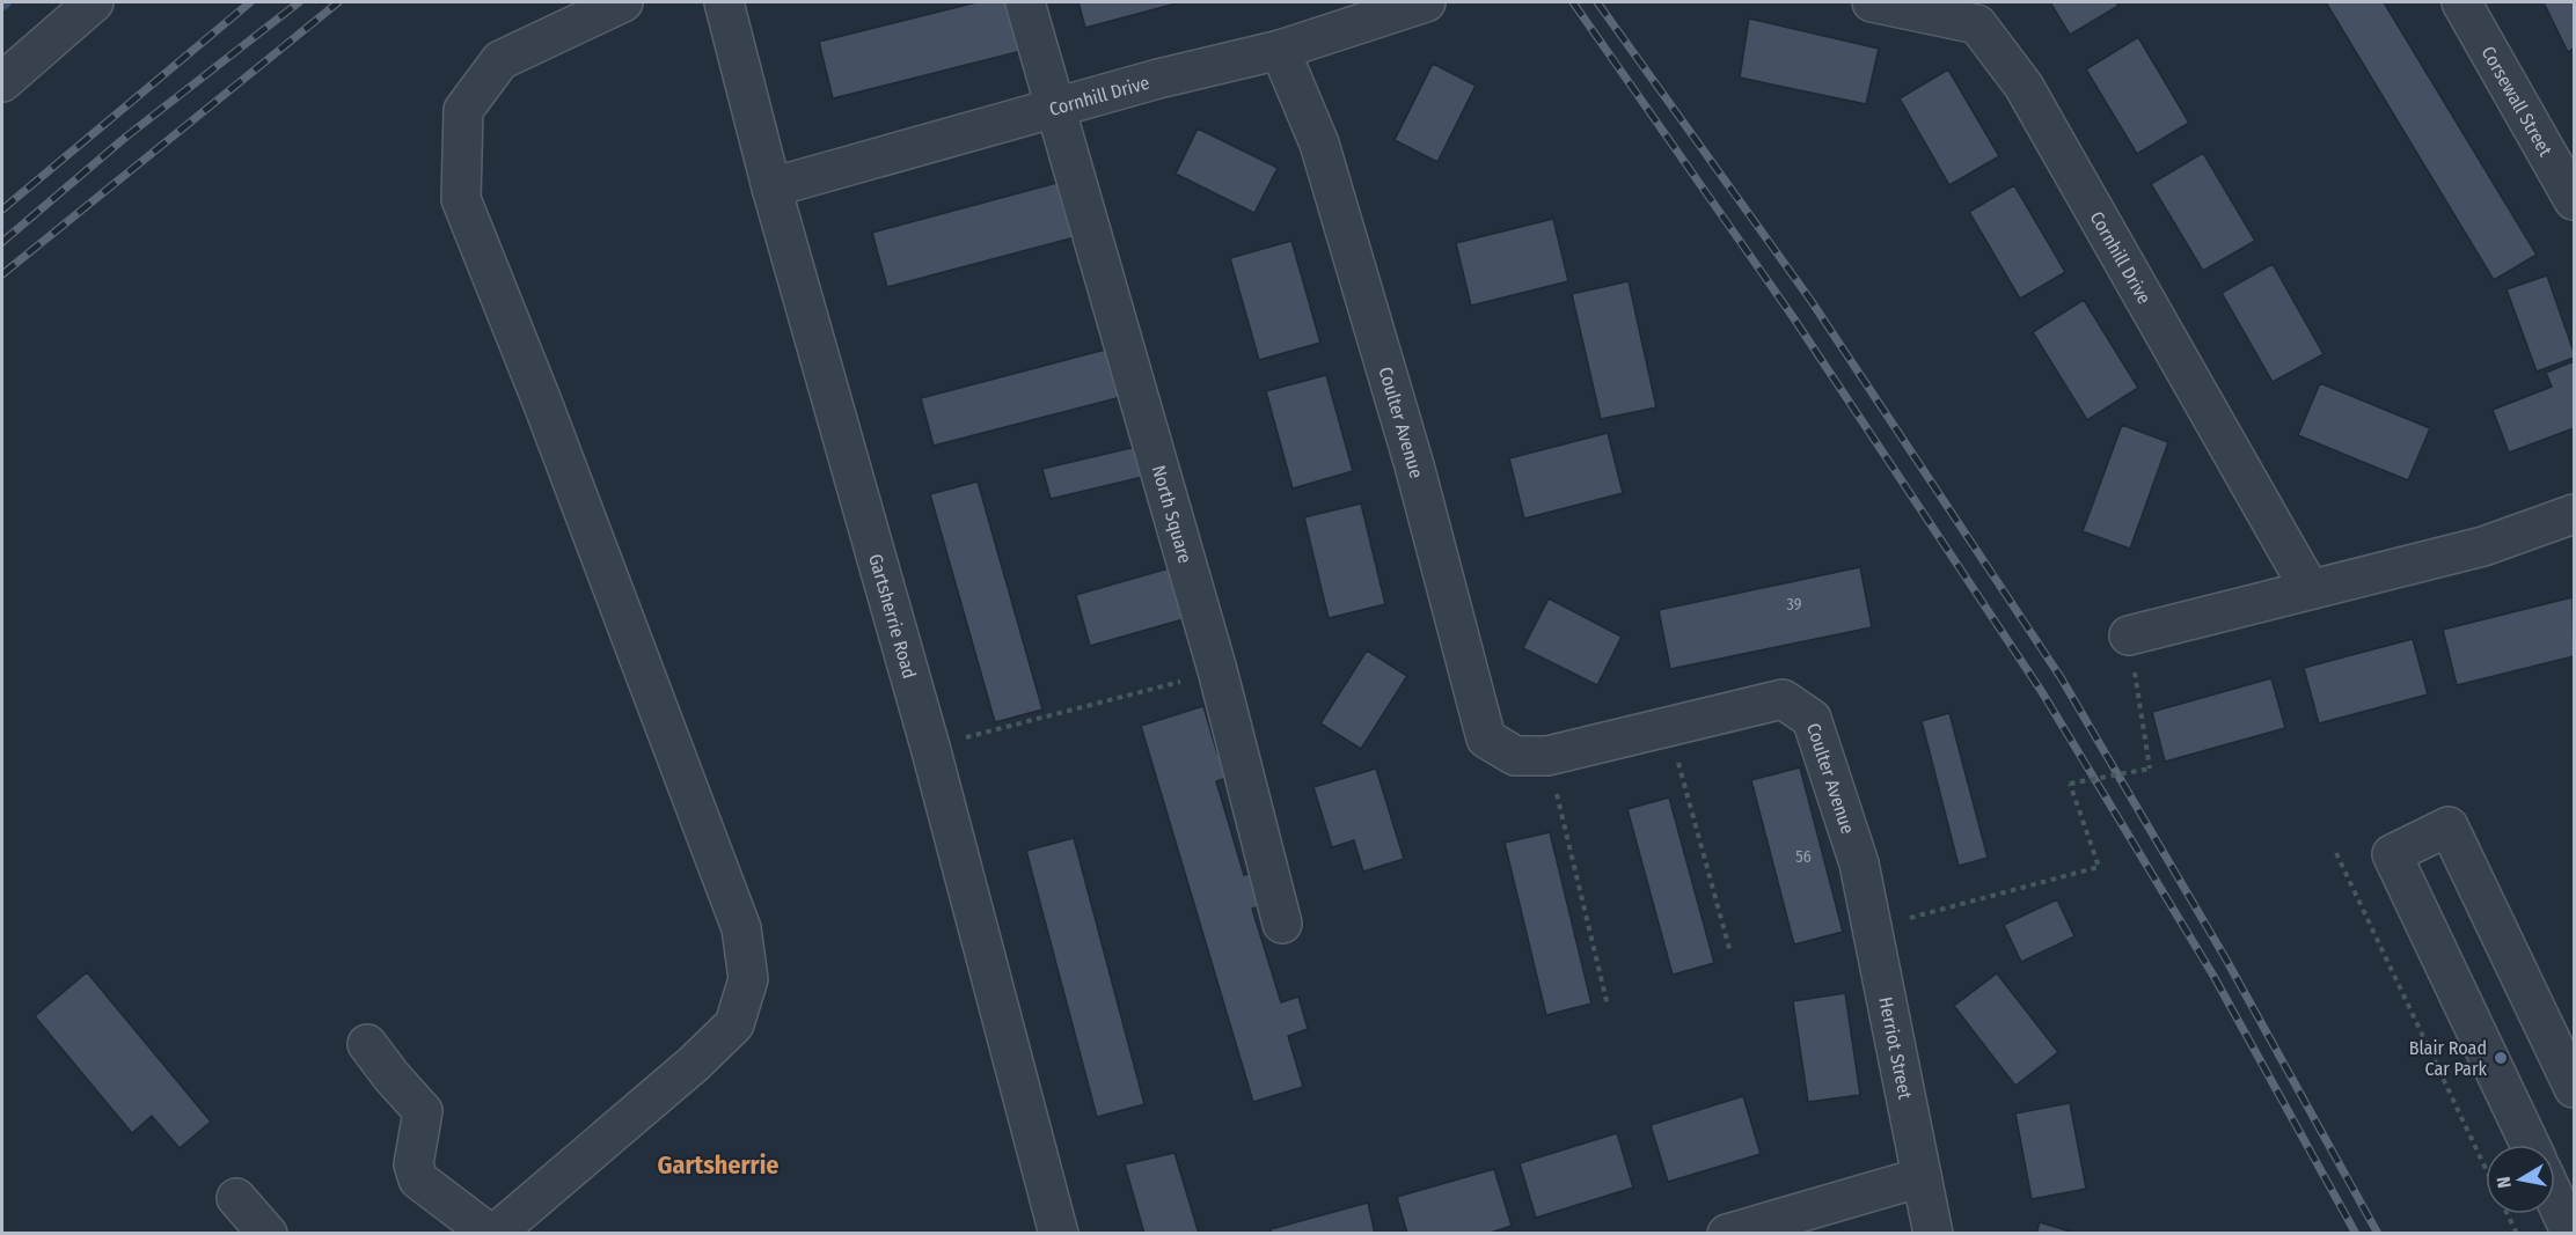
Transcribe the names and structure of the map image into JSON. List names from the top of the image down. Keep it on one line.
{"streets":{"street":["Cornhill Drive","Corsewall Street","Coulter Avenue","North Square","Gartsherrie Road","Herriot Street"]},"crossings":[["Cornhill Drive","Coulter Avenue"],["Cornhill Drive","North Square"],["Cornhill Drive","Gartsherrie Road"],["Coulter Avenue","Herriot Street"]],"districts":["Gartsherrie"],"places":["Blair Road Car Park"],"house_numbers":["39","56"],"north":"left"}
